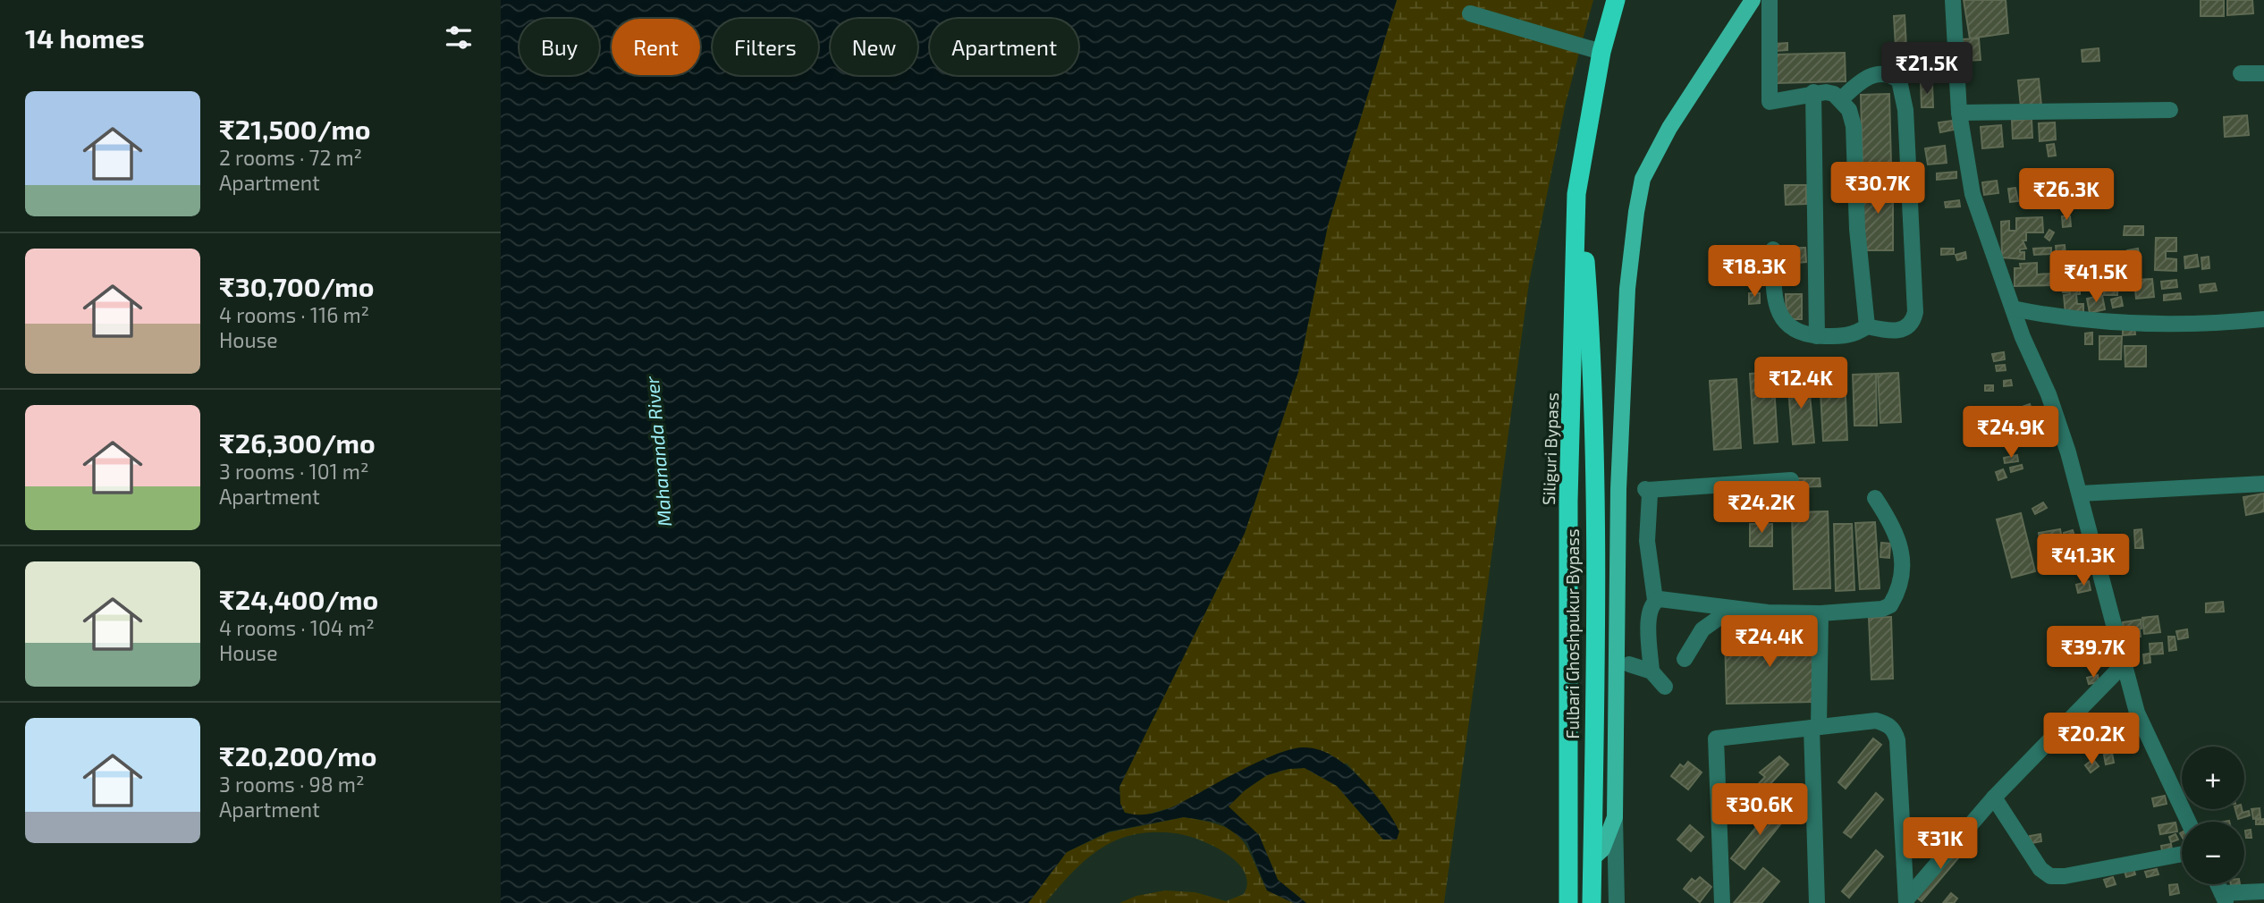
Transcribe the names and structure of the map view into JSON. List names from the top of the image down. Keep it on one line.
{"streets":{"highway":["Siliguri Bypass","Fulbari Ghoshpukur Bypass"]},"crossings":[["Siliguri Bypass","Fulbari Ghoshpukur Bypass"]],"water":["Mahananda River"],"page":{"heading":"14 homes","chip":["Buy","Rent","Filters","New","Apartment"],"price":["₹21.5K","₹30.7K","₹26.3K","₹18.3K","₹41.5K","₹12.4K","₹24.9K","₹24.2K","₹41.3K","₹24.4K","₹39.7K","₹20.2K","₹30.6K","₹31K"],"list":[{"name":"₹21,500/mo","note":"2 rooms · 72 m² · Apartment"},{"name":"₹30,700/mo","note":"4 rooms · 116 m² · House"},{"name":"₹26,300/mo","note":"3 rooms · 101 m² · Apartment"},{"name":"₹24,400/mo","note":"4 rooms · 104 m² · House"},{"name":"₹20,200/mo","note":"3 rooms · 98 m² · Apartment"}],"map_buttons":["+","−"]}}
